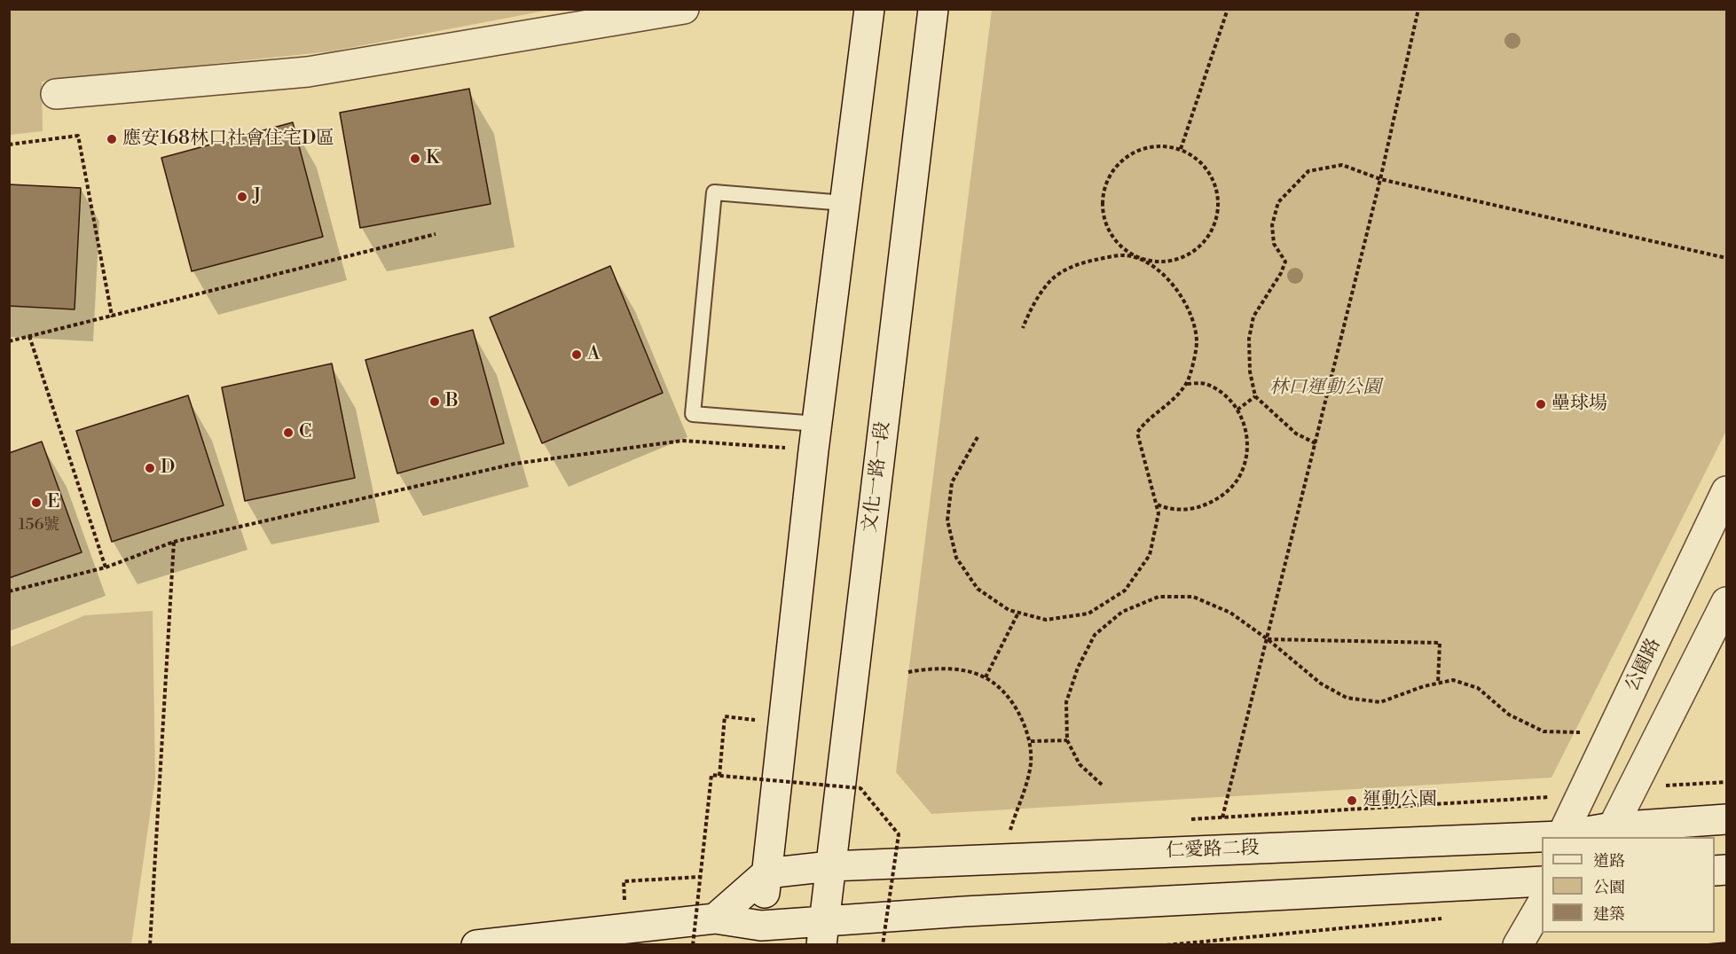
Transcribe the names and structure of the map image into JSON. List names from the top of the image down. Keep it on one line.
{"streets":{"main road":["文化一路一段","公園路","仁愛路二段"]},"crossings":[["文化一路一段","仁愛路二段"],["公園路","仁愛路二段"]],"parks":["林口運動公園"],"places":["應安168林口社會住宅D區","K","J","A","B","壘球場","C","D","E","運動公園"],"house_numbers":["156號"],"legend":["道路","公園","建築"]}
